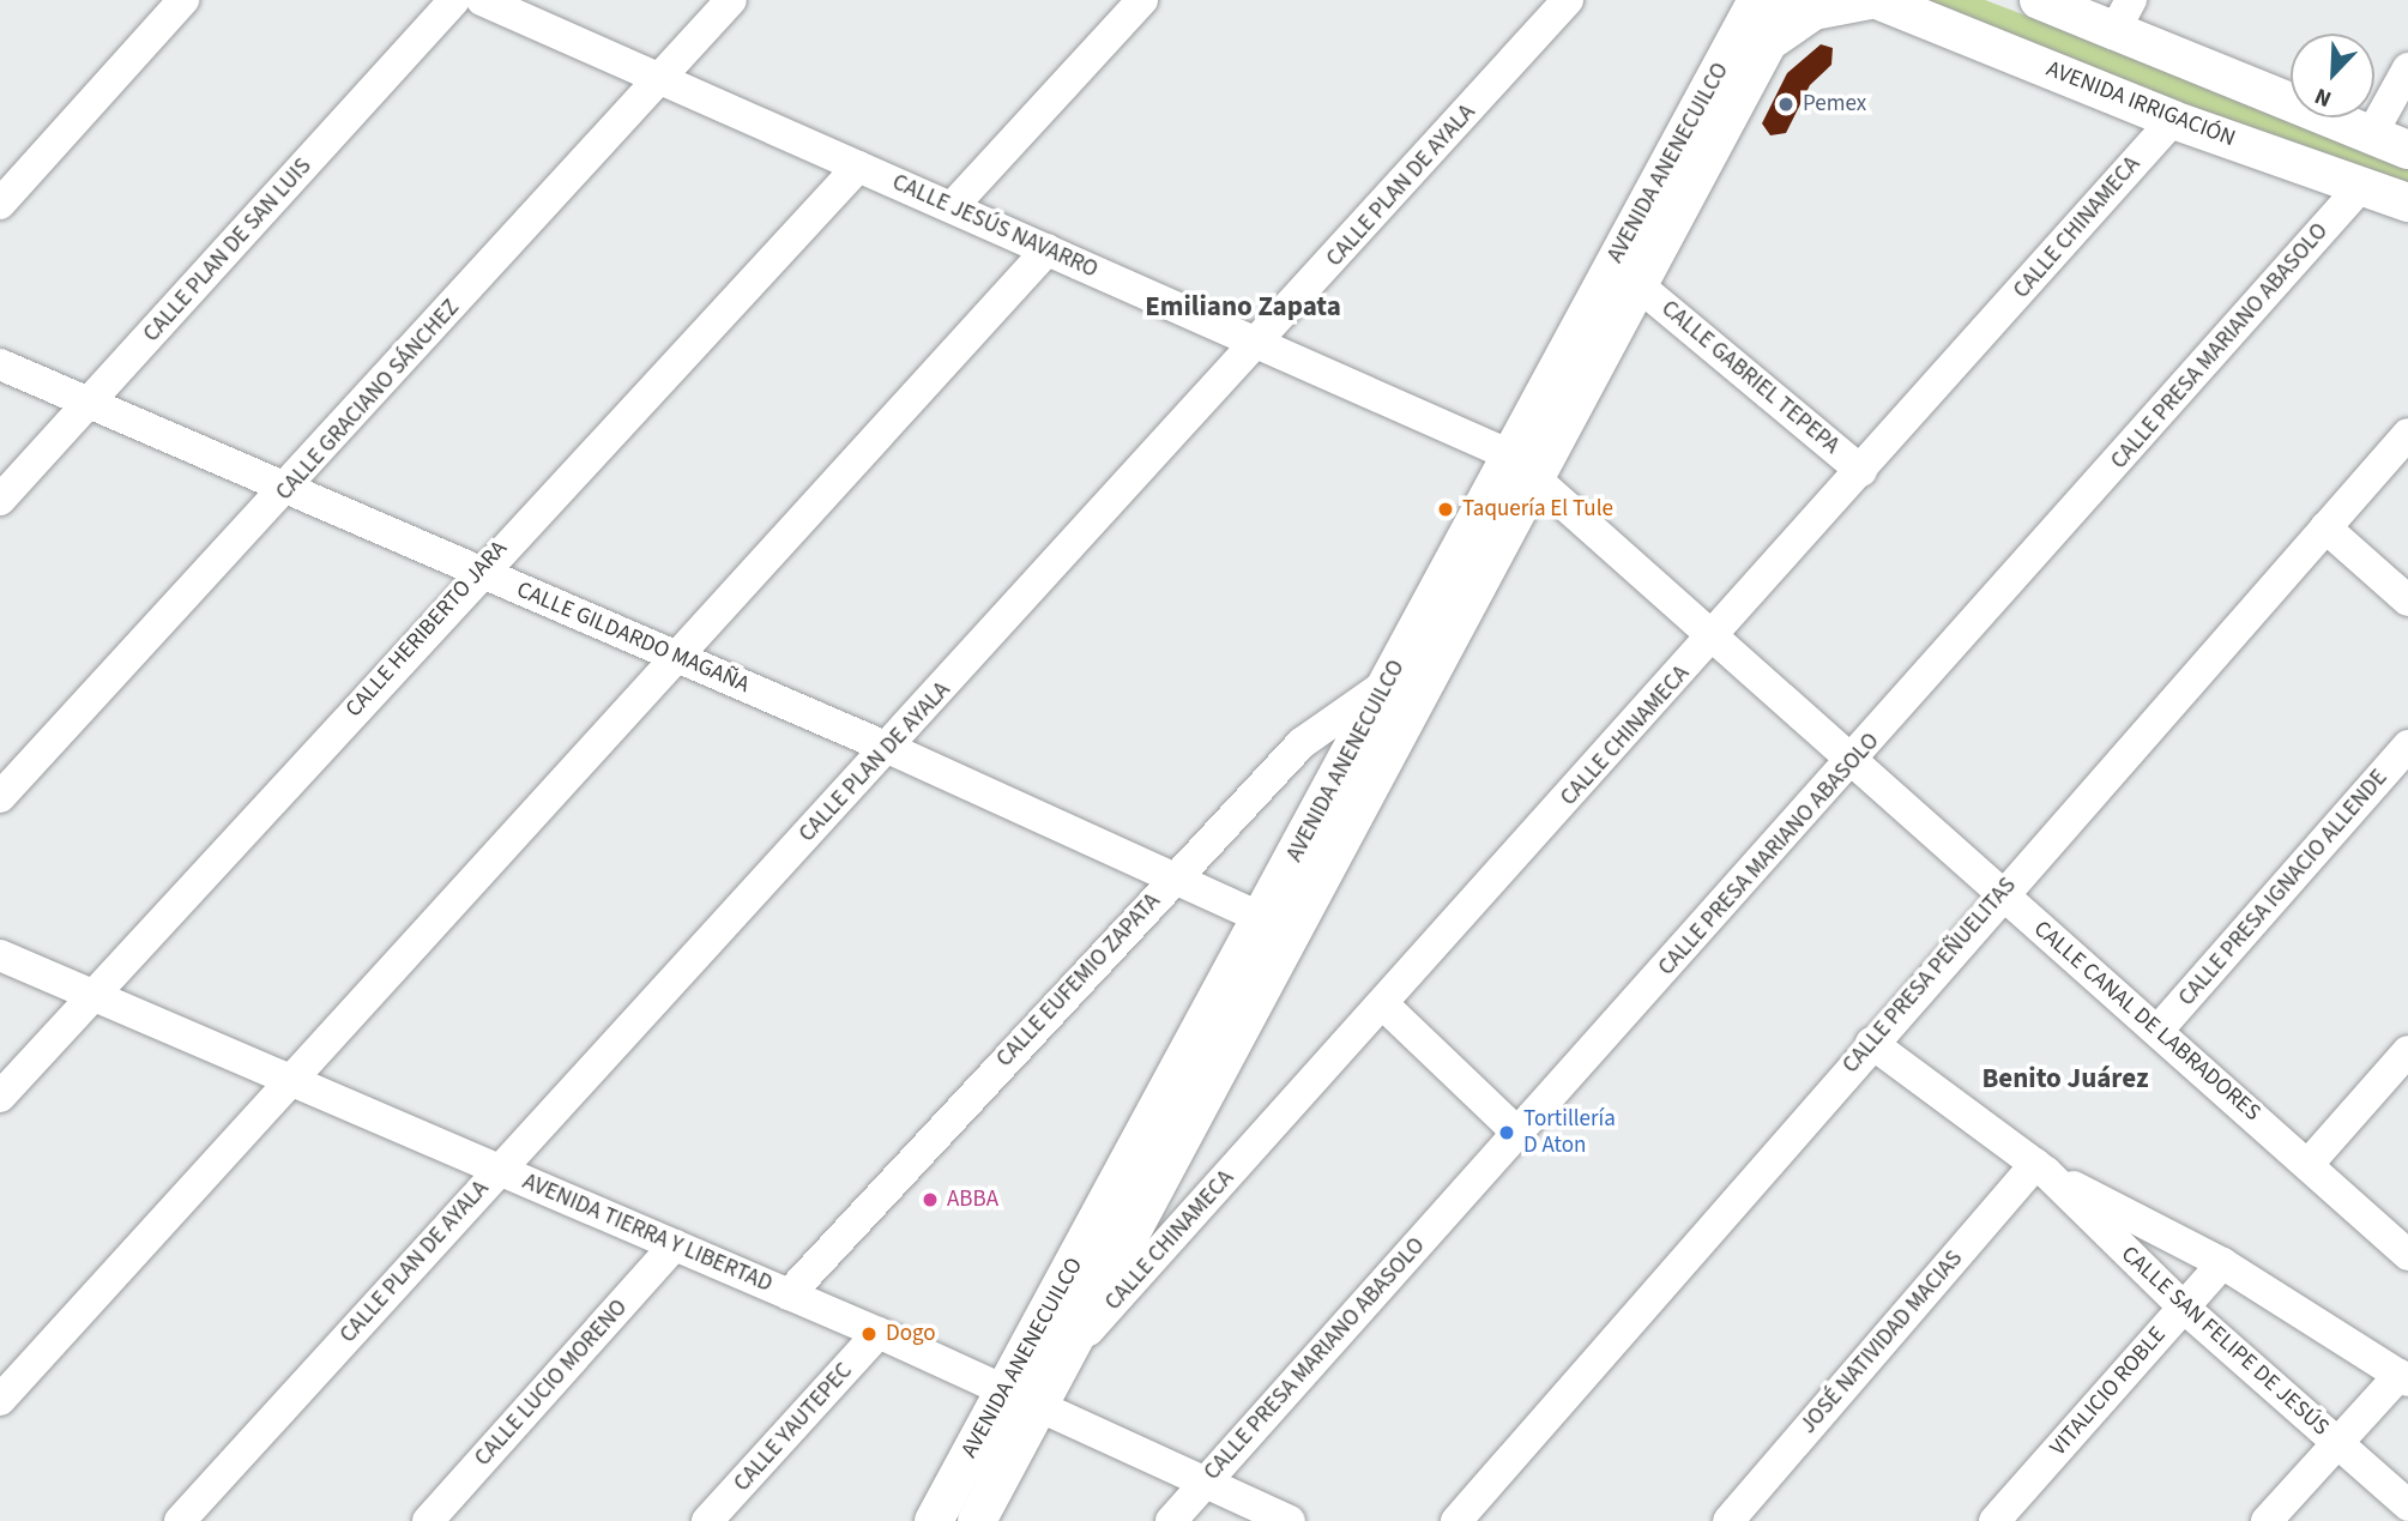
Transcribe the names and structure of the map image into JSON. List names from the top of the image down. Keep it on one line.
{"streets":{"main road":["AVENIDA IRRIGACIÓN","AVENIDA ANENECUILCO"],"street":["CALLE PLAN DE AYALA","CALLE JESÚS NAVARRO","CALLE CHINAMECA","CALLE PLAN DE SAN LUIS","CALLE PRESA MARIANO ABASOLO","CALLE GABRIEL TEPEPA","CALLE GRACIANO SÁNCHEZ","CALLE HERIBERTO JARA","CALLE GILDARDO MAGAÑA","CALLE PRESA IGNACIO ALLENDE","CALLE PRESA PEÑUELITAS","CALLE EUFEMIO ZAPATA","CALLE CANAL DE LABRADORES","AVENIDA TIERRA Y LIBERTAD","CALLE SAN FELIPE DE JESÚS","JOSÉ NATIVIDAD MACIAS","CALLE LUCIO MORENO","VITALICIO ROBLE","CALLE YAUTEPEC"]},"crossings":[["AVENIDA IRRIGACIÓN","CALLE CHINAMECA"],["AVENIDA IRRIGACIÓN","CALLE PRESA MARIANO ABASOLO"],["AVENIDA ANENECUILCO","CALLE JESÚS NAVARRO"],["AVENIDA ANENECUILCO","CALLE CHINAMECA"],["AVENIDA ANENECUILCO","CALLE GABRIEL TEPEPA"],["AVENIDA ANENECUILCO","CALLE GILDARDO MAGAÑA"],["AVENIDA ANENECUILCO","CALLE EUFEMIO ZAPATA"],["AVENIDA ANENECUILCO","CALLE CANAL DE LABRADORES"],["AVENIDA ANENECUILCO","AVENIDA TIERRA Y LIBERTAD"],["CALLE PLAN DE AYALA","CALLE JESÚS NAVARRO"],["CALLE PLAN DE AYALA","CALLE GILDARDO MAGAÑA"],["CALLE PLAN DE AYALA","AVENIDA TIERRA Y LIBERTAD"],["CALLE JESÚS NAVARRO","CALLE GRACIANO SÁNCHEZ"],["CALLE JESÚS NAVARRO","CALLE HERIBERTO JARA"],["CALLE JESÚS NAVARRO","CALLE CANAL DE LABRADORES"],["CALLE CHINAMECA","CALLE GABRIEL TEPEPA"],["CALLE CHINAMECA","CALLE CANAL DE LABRADORES"],["CALLE PLAN DE SAN LUIS","CALLE GILDARDO MAGAÑA"],["CALLE PRESA MARIANO ABASOLO","CALLE CANAL DE LABRADORES"],["CALLE PRESA MARIANO ABASOLO","AVENIDA TIERRA Y LIBERTAD"],["CALLE GRACIANO SÁNCHEZ","CALLE GILDARDO MAGAÑA"],["CALLE HERIBERTO JARA","CALLE GILDARDO MAGAÑA"],["CALLE HERIBERTO JARA","AVENIDA TIERRA Y LIBERTAD"],["CALLE GILDARDO MAGAÑA","CALLE EUFEMIO ZAPATA"],["CALLE PRESA IGNACIO ALLENDE","CALLE CANAL DE LABRADORES"],["CALLE PRESA PEÑUELITAS","CALLE CANAL DE LABRADORES"],["CALLE PRESA PEÑUELITAS","CALLE SAN FELIPE DE JESÚS"],["CALLE EUFEMIO ZAPATA","AVENIDA TIERRA Y LIBERTAD"],["AVENIDA TIERRA Y LIBERTAD","CALLE LUCIO MORENO"],["AVENIDA TIERRA Y LIBERTAD","CALLE YAUTEPEC"],["CALLE SAN FELIPE DE JESÚS","JOSÉ NATIVIDAD MACIAS"],["CALLE SAN FELIPE DE JESÚS","VITALICIO ROBLE"]],"districts":["Emiliano Zapata","Benito Juárez"],"places":["Pemex","Taquería El Tule","Tortillería D Aton","ABBA","Dogo"],"north":"bottom left"}
